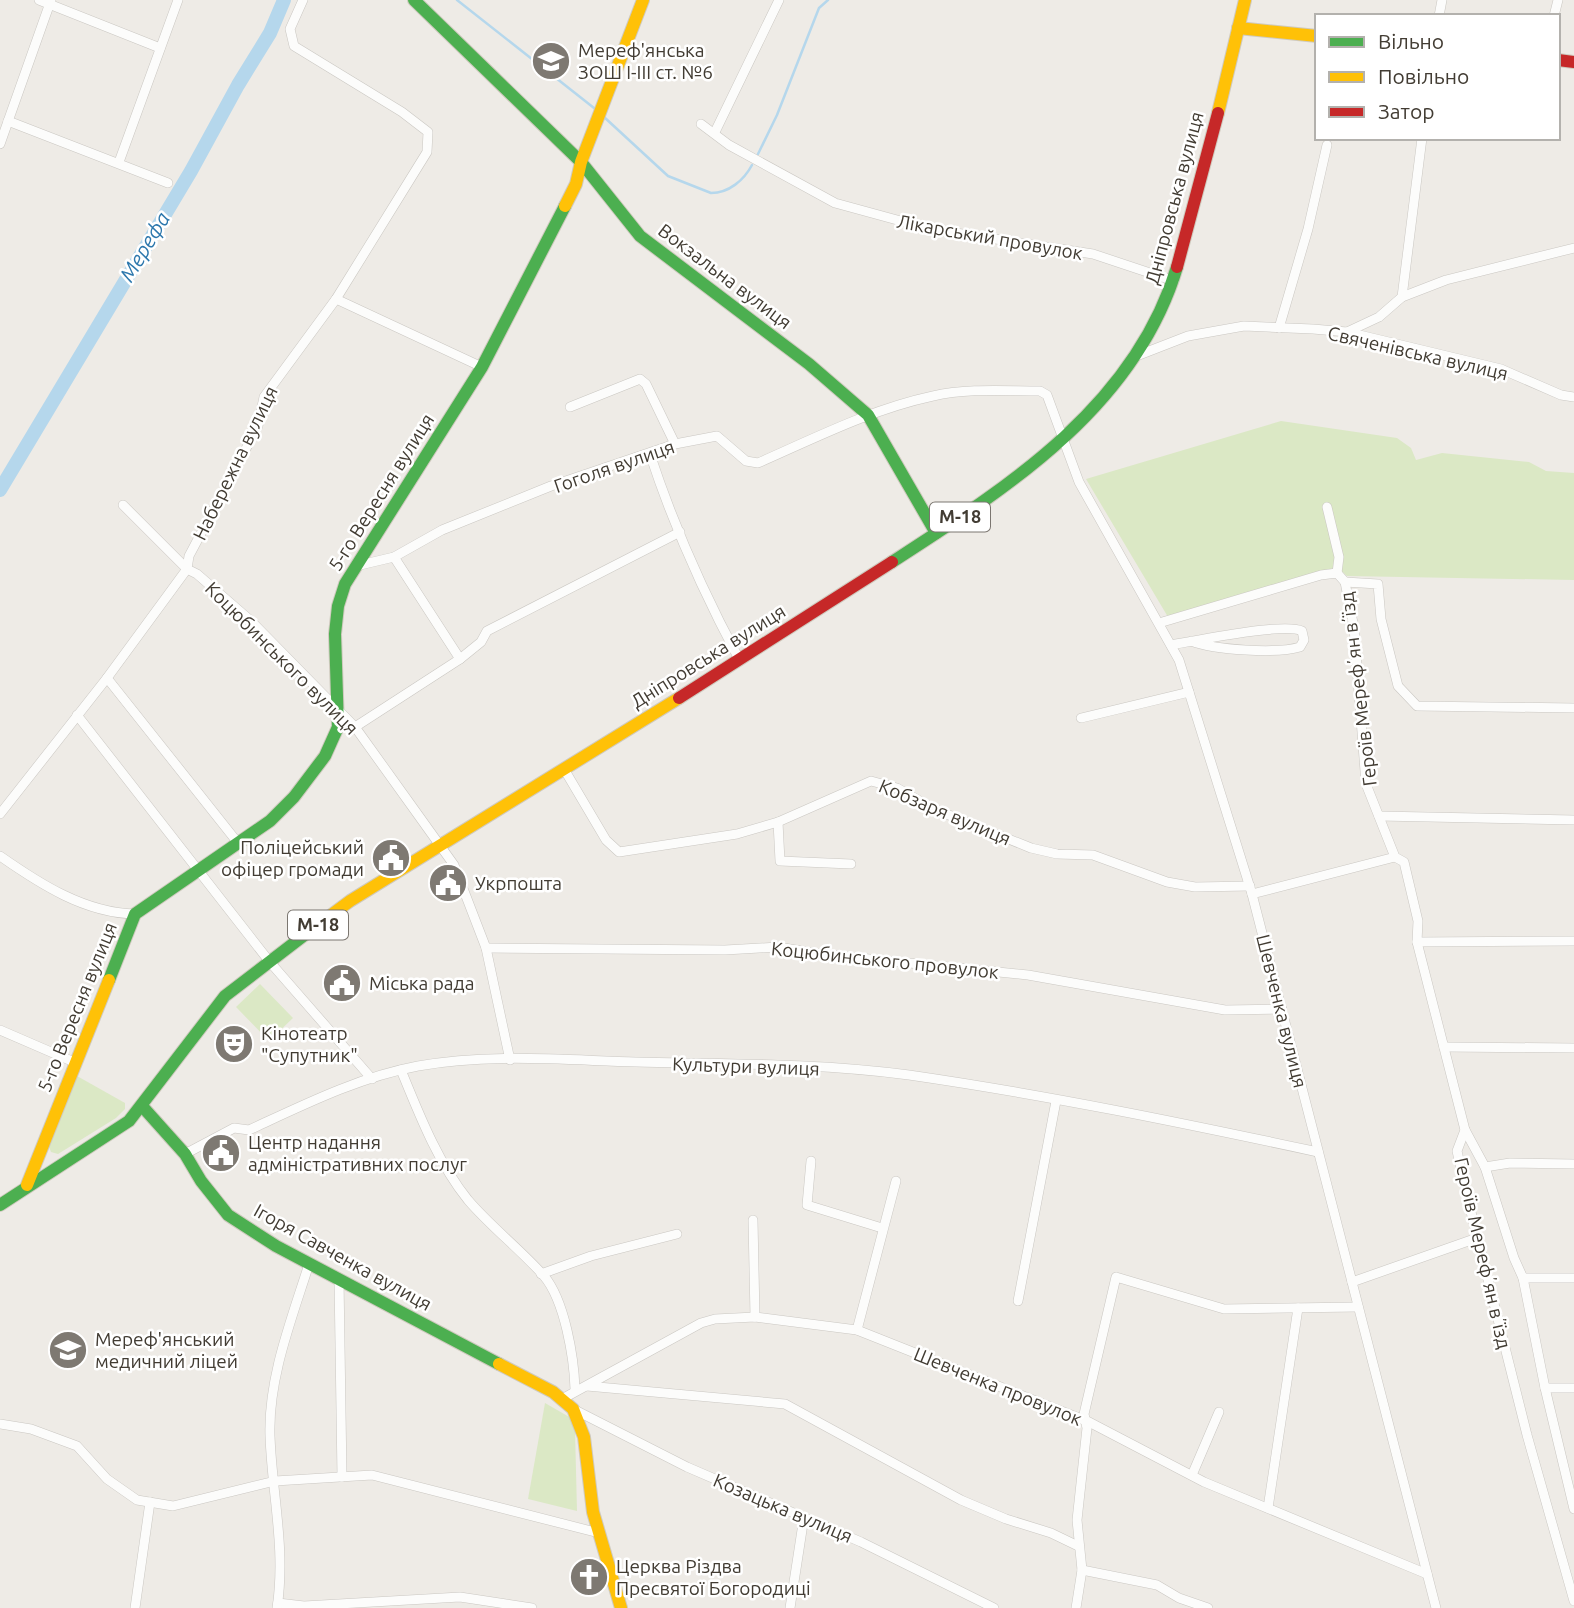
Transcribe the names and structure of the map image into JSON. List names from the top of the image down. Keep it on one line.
{"streets":{"main road":["Дніпровська вулиця","Вокзальна вулиця","5-го Вересня вулиця","М-18","Ігоря Савченка вулиця"],"street":["Лікарський провулок","Свяченівська вулиця","Набережна вулиця","Гоголя вулиця","Коцюбинського вулиця","Героїв Мерефʼян вʼїзд","Кобзаря вулиця","Коцюбинського провулок","Шевченка вулиця","Культури вулиця","Шевченка провулок","Козацька вулиця"]},"crossings":[["Дніпровська вулиця","Лікарський провулок"],["Дніпровська вулиця","Вокзальна вулиця"],["Дніпровська вулиця","Свяченівська вулиця"],["Дніпровська вулиця","5-го Вересня вулиця"],["Дніпровська вулиця","Коцюбинського вулиця"],["Дніпровська вулиця","Кобзаря вулиця"],["Дніпровська вулиця","Шевченка вулиця"],["Дніпровська вулиця","Ігоря Савченка вулиця"],["Вокзальна вулиця","Гоголя вулиця"],["Вокзальна вулиця","5-го Вересня вулиця"],["Вокзальна вулиця","Шевченка вулиця"],["Набережна вулиця","Коцюбинського вулиця"],["Гоголя вулиця","5-го Вересня вулиця"],["Гоголя вулиця","Шевченка вулиця"],["5-го Вересня вулиця","Коцюбинського вулиця"],["Коцюбинського вулиця","Коцюбинського провулок"],["Коцюбинського вулиця","Культури вулиця"],["Героїв Мерефʼян вʼїзд","Кобзаря вулиця"],["Кобзаря вулиця","Шевченка вулиця"],["Коцюбинського провулок","Шевченка вулиця"],["Шевченка вулиця","Культури вулиця"],["Шевченка вулиця","Шевченка провулок"],["Культури вулиця","Ігоря Савченка вулиця"],["Ігоря Савченка вулиця","Шевченка провулок"],["Ігоря Савченка вулиця","Козацька вулиця"]],"water":["Мерефа"],"places":{"school or university":["Мереф'янська ЗОШ І-ІІІ ст. №6","Мереф'янський медичний ліцей"],"public building":["Поліцейський офіцер громади","Укрпошта","Міська рада","Центр надання адміністративних послуг"],"theatre":["Кінотеатр \"Супутник\""],"church":["Церква Різдва Пресвятої Богородиці"]},"legend":["Вільно","Повільно","Затор"]}
